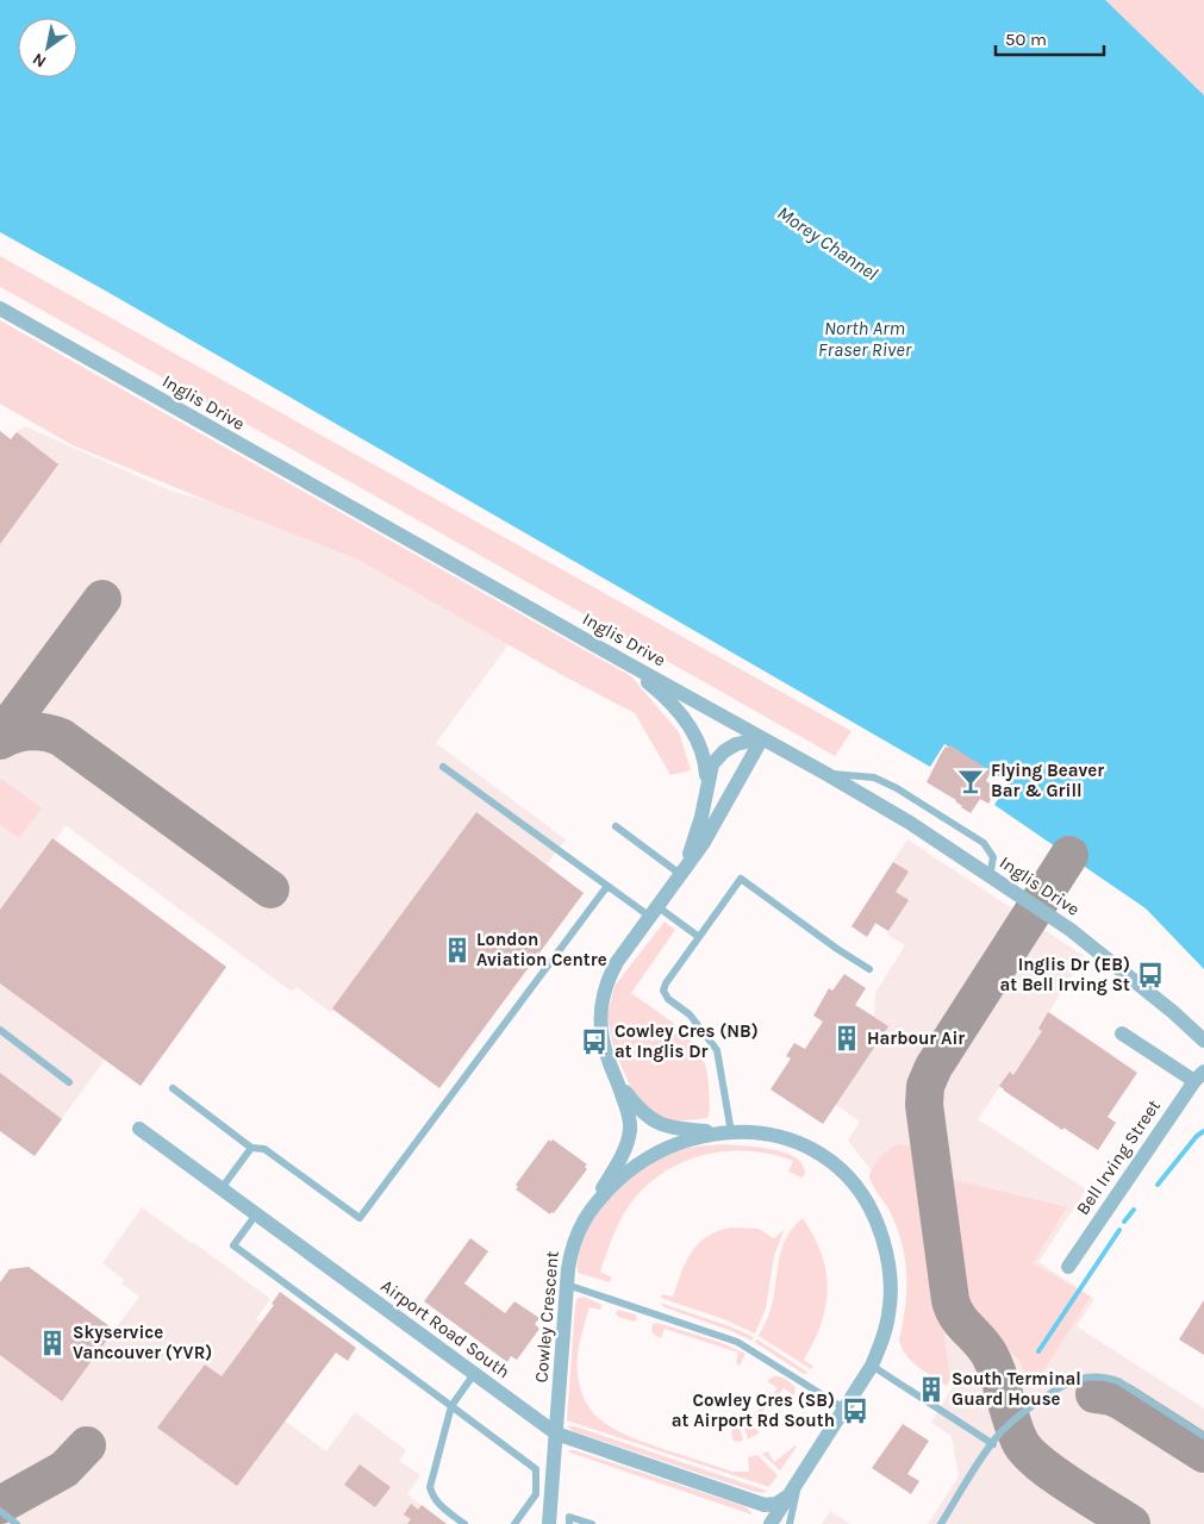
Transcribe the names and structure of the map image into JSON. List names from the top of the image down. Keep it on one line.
{"streets":{"street":["Inglis Drive","Bell Irving Street","Cowley Crescent","Airport Road South"]},"crossings":[["Cowley Crescent","Airport Road South"]],"water":["Morey Channel","North Arm Fraser River"],"places":{"bar":["Flying Beaver Bar & Grill"],"building":["London Aviation Centre","Harbour Air","Skyservice Vancouver (YVR)","South Terminal Guard House"],"bus stop":["Inglis Dr (EB) at Bell Irving St","Cowley Cres (NB) at Inglis Dr","Cowley Cres (SB) at Airport Rd South"]},"scale_bar":"50 m","north":"bottom left"}
